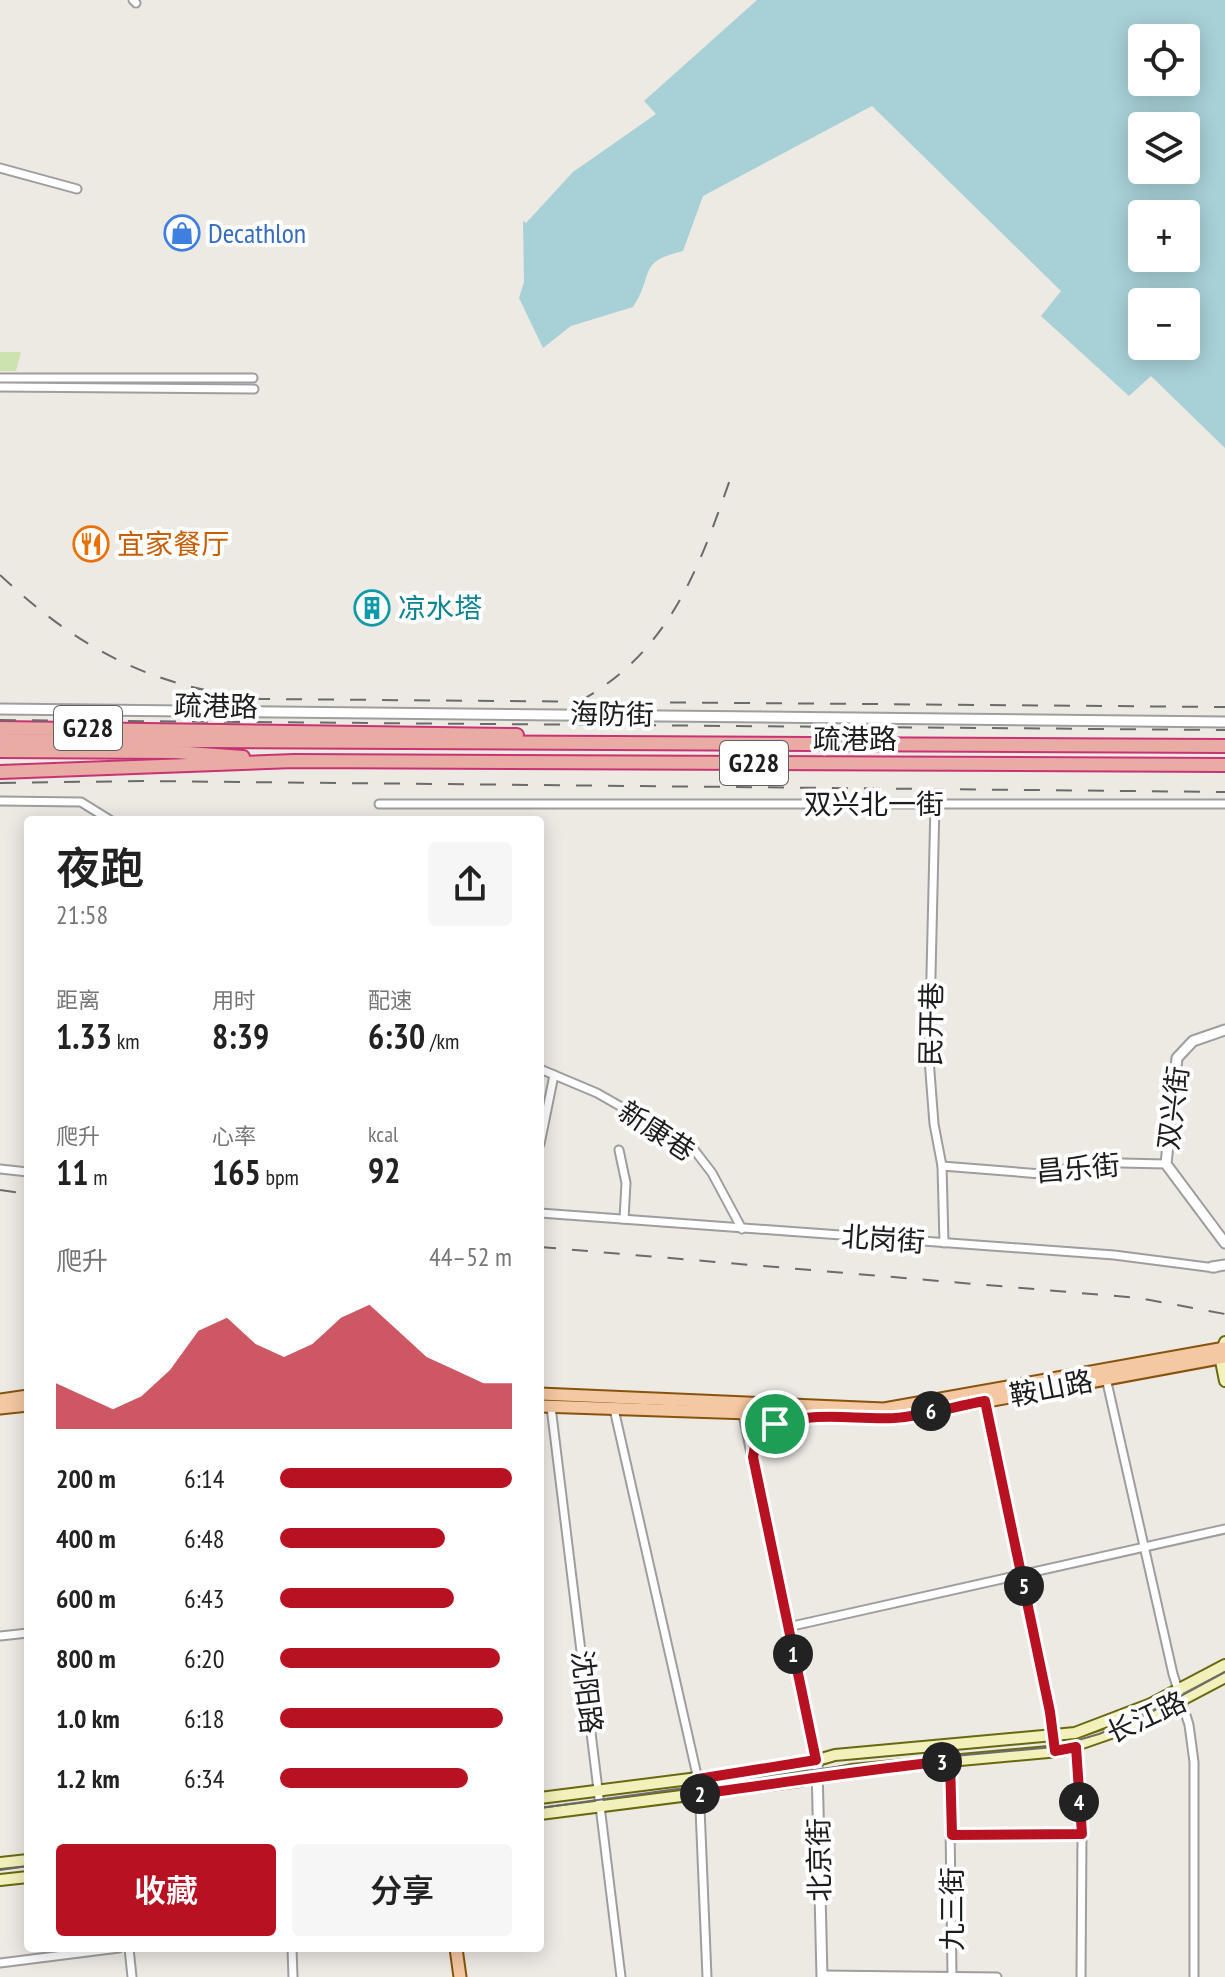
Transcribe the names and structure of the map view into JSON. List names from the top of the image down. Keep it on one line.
{"streets":{"highway":["疏港路","G228"],"main road":["鞍山路","长江路"],"street":["海防街","双兴北一街","民开巷","双兴街","新康巷","昌乐街","北岗街","沈阳路","北京街","九三街"]},"crossings":[["疏港路","G228"],["双兴北一街","民开巷"],["民开巷","昌乐街"],["民开巷","北岗街"],["双兴街","昌乐街"],["新康巷","北岗街"],["鞍山路","沈阳路"],["鞍山路","北京街"],["沈阳路","长江路"],["长江路","北京街"],["长江路","九三街"]],"places":{"shop":["Decathlon"],"restaurant":["宜家餐厅"],"building":["凉水塔"]},"page":{"map_buttons":["+","−"],"heading":["夜跑","21:58"],"stats":[["距离","1.33 km"],["用时","8:39"],["配速","6:30 /km"],["爬升","11 m"],["心率","165 bpm"],["kcal","92"]],"chart":["爬升","44–52 m"],"pins":["6","5","1","3","2","4"],"list":[{"name":"200 m","note":"6:14"},{"name":"400 m","note":"6:48"},{"name":"600 m","note":"6:43"},{"name":"800 m","note":"6:20"},{"name":"1.0 km","note":"6:18"},{"name":"1.2 km","note":"6:34"}],"buttons":["收藏","分享"]}}
